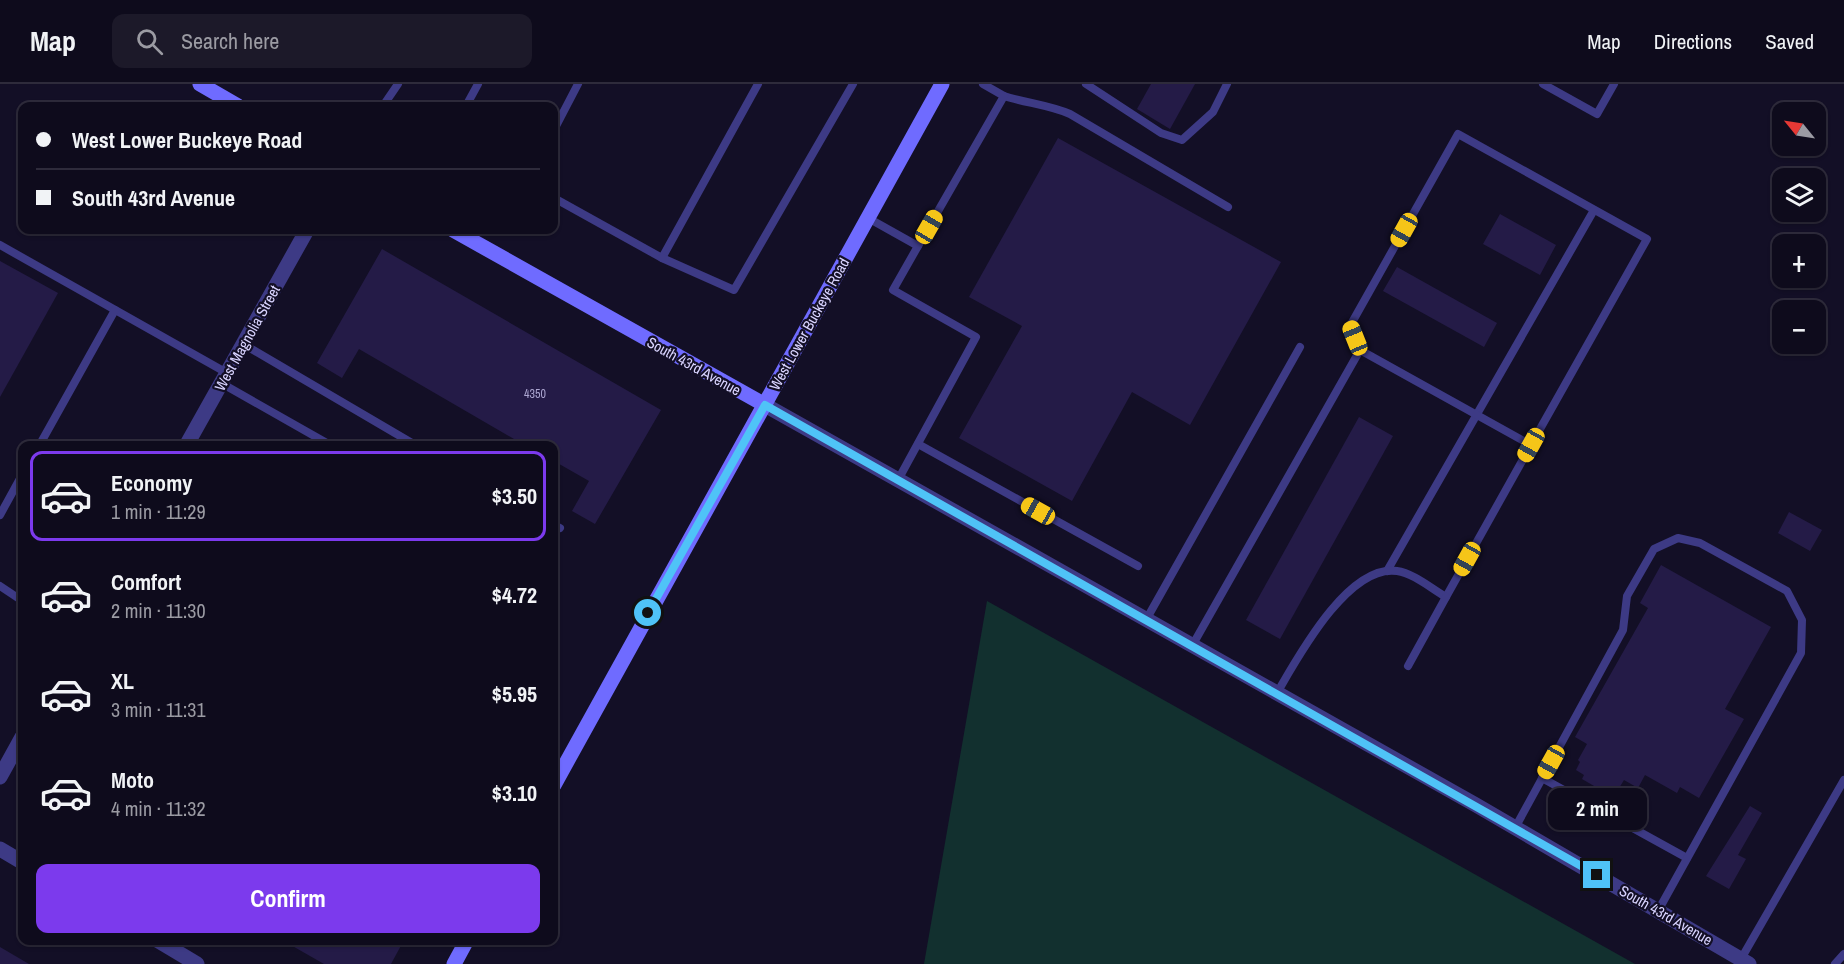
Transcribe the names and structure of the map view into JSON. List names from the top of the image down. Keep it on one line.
{"streets":{"main road":["West Lower Buckeye Road","South 43rd Avenue"],"street":["West Magnolia Street"]},"crossings":[["West Lower Buckeye Road","South 43rd Avenue"]],"house_numbers":["4350"],"north":"top left","page":{"header":"Map","search":"Search here","nav":["Map","Directions","Saved"],"map_buttons":["+","−"],"banner":["West Lower Buckeye Road","South 43rd Avenue"],"list":[{"name":"Economy","note":"1 min · 11:29","value":"$3.50"},{"name":"Comfort","note":"2 min · 11:30","value":"$4.72"},{"name":"XL","note":"3 min · 11:31","value":"$5.95"},{"name":"Moto","note":"4 min · 11:32","value":"$3.10"}],"bubble":"2 min","buttons":"Confirm"}}
